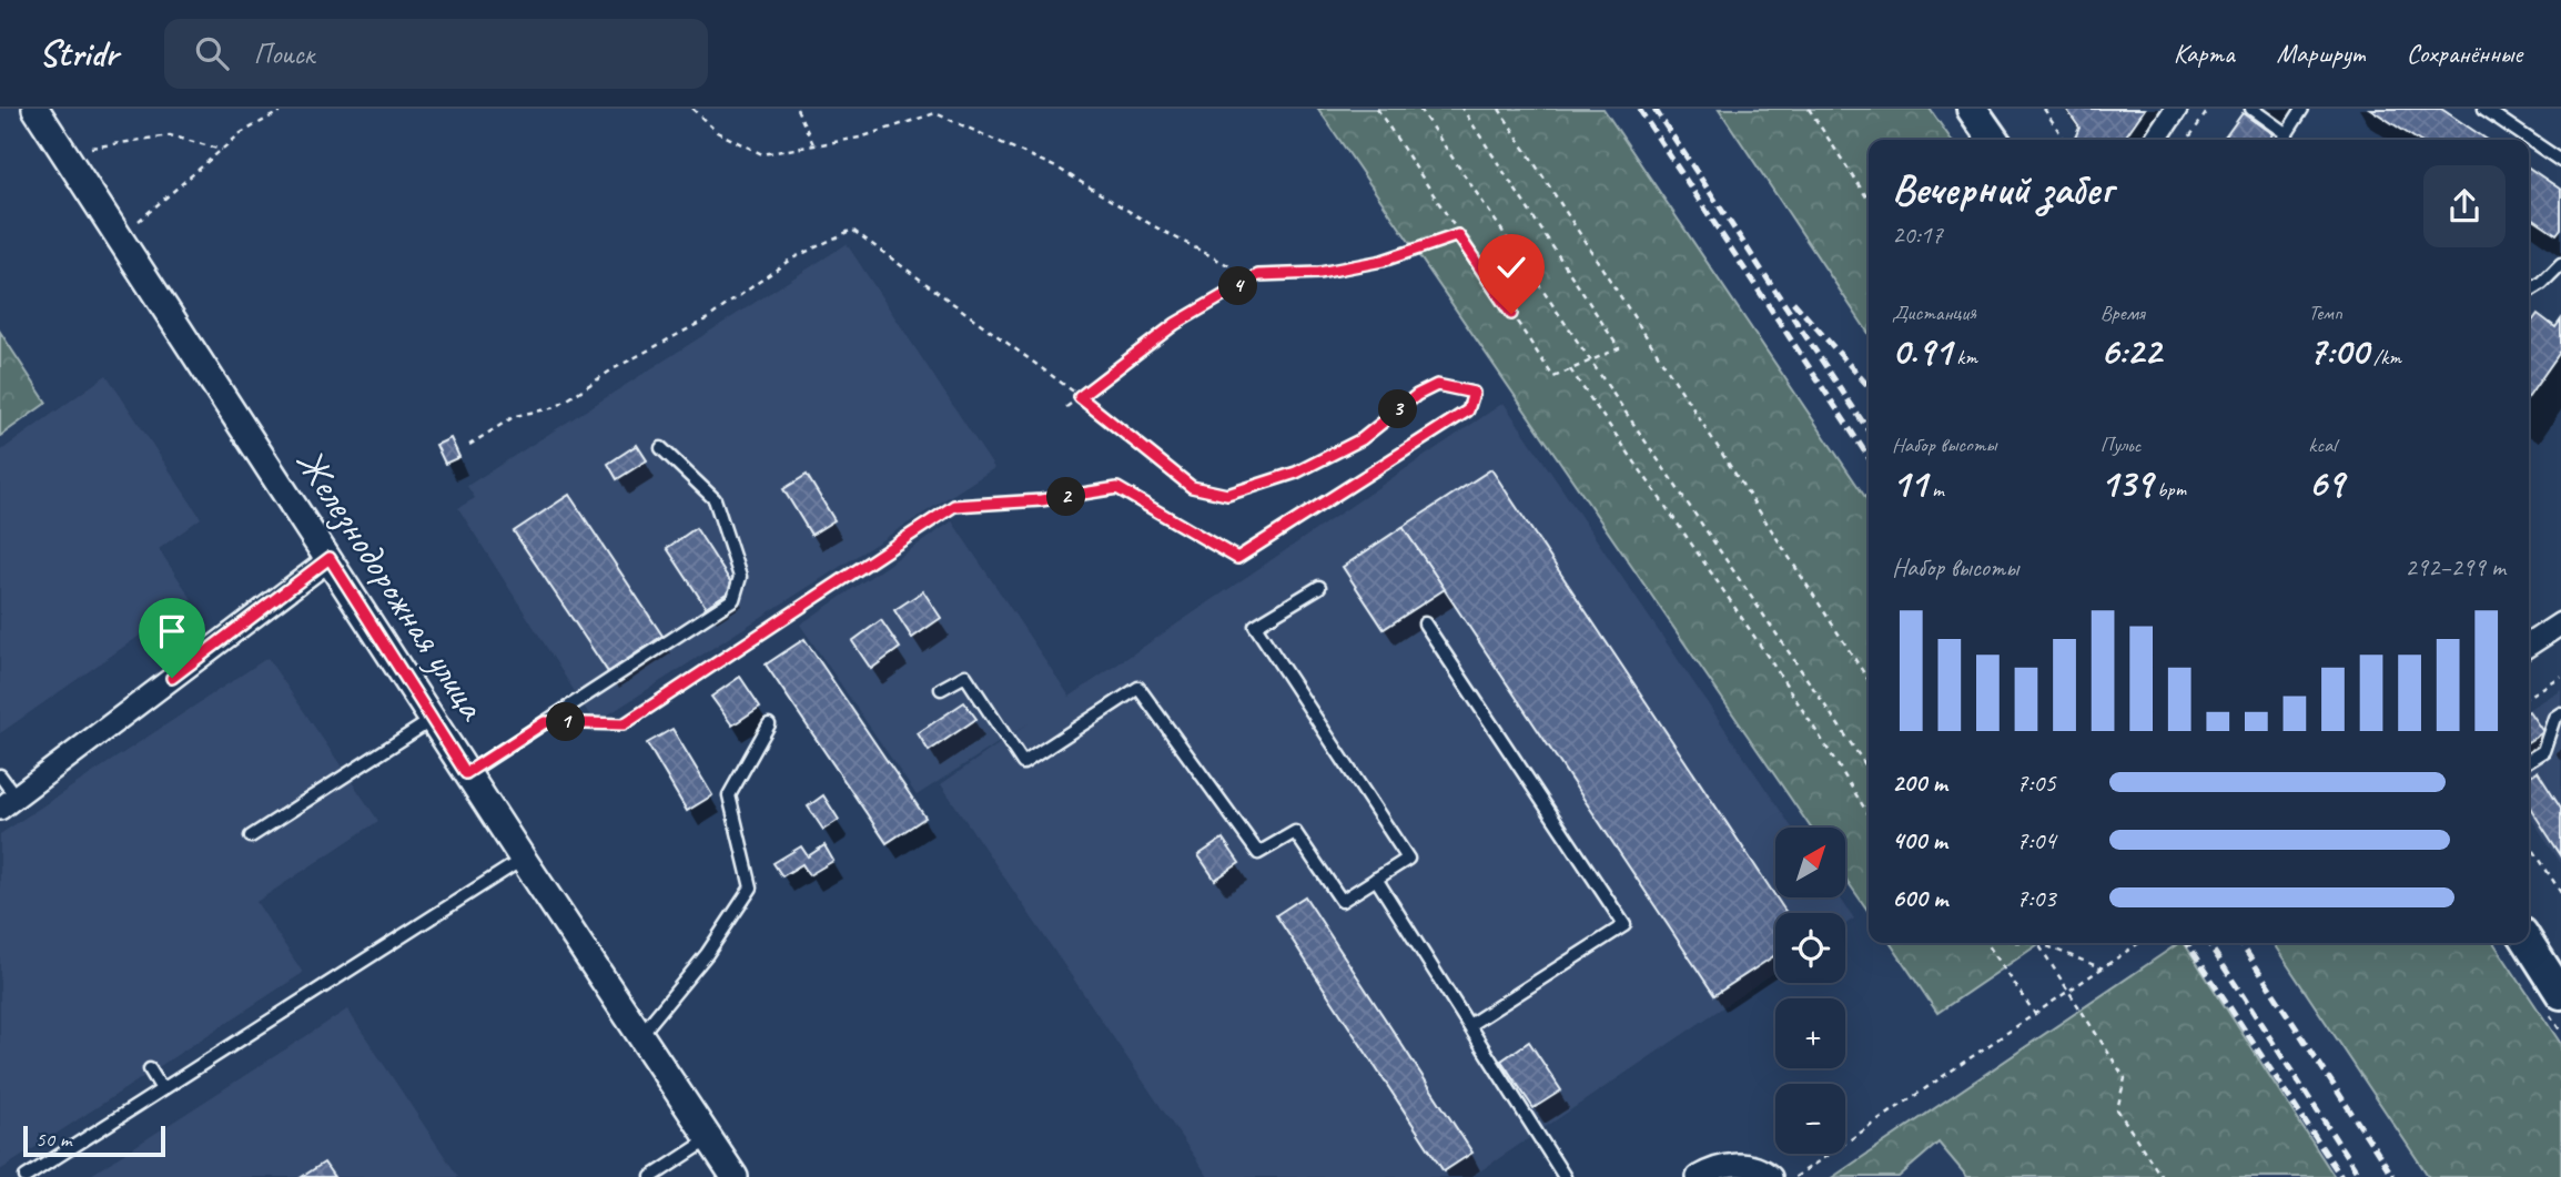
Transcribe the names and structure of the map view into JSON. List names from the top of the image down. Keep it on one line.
{"streets":{"street":["Железнодорожная улица"]},"scale_bar":"50 m","north":"top right","page":{"header":"Stridr","search":"Поиск","nav":["Карта","Маршрут","Сохранённые"],"heading":["Вечерний забег","20:17"],"pins":["4","3","2","1"],"stats":[["Дистанция","0.91 km"],["Время","6:22"],["Темп","7:00 /km"],["Набор высоты","11 m"],["Пульс","139 bpm"],["kcal","69"]],"chart":["Набор высоты","292–299 m"],"list":[{"name":"200 m","note":"7:05"},{"name":"400 m","note":"7:04"},{"name":"600 m","note":"7:03"}],"map_buttons":["+","−"],"scale":"50 m"}}
